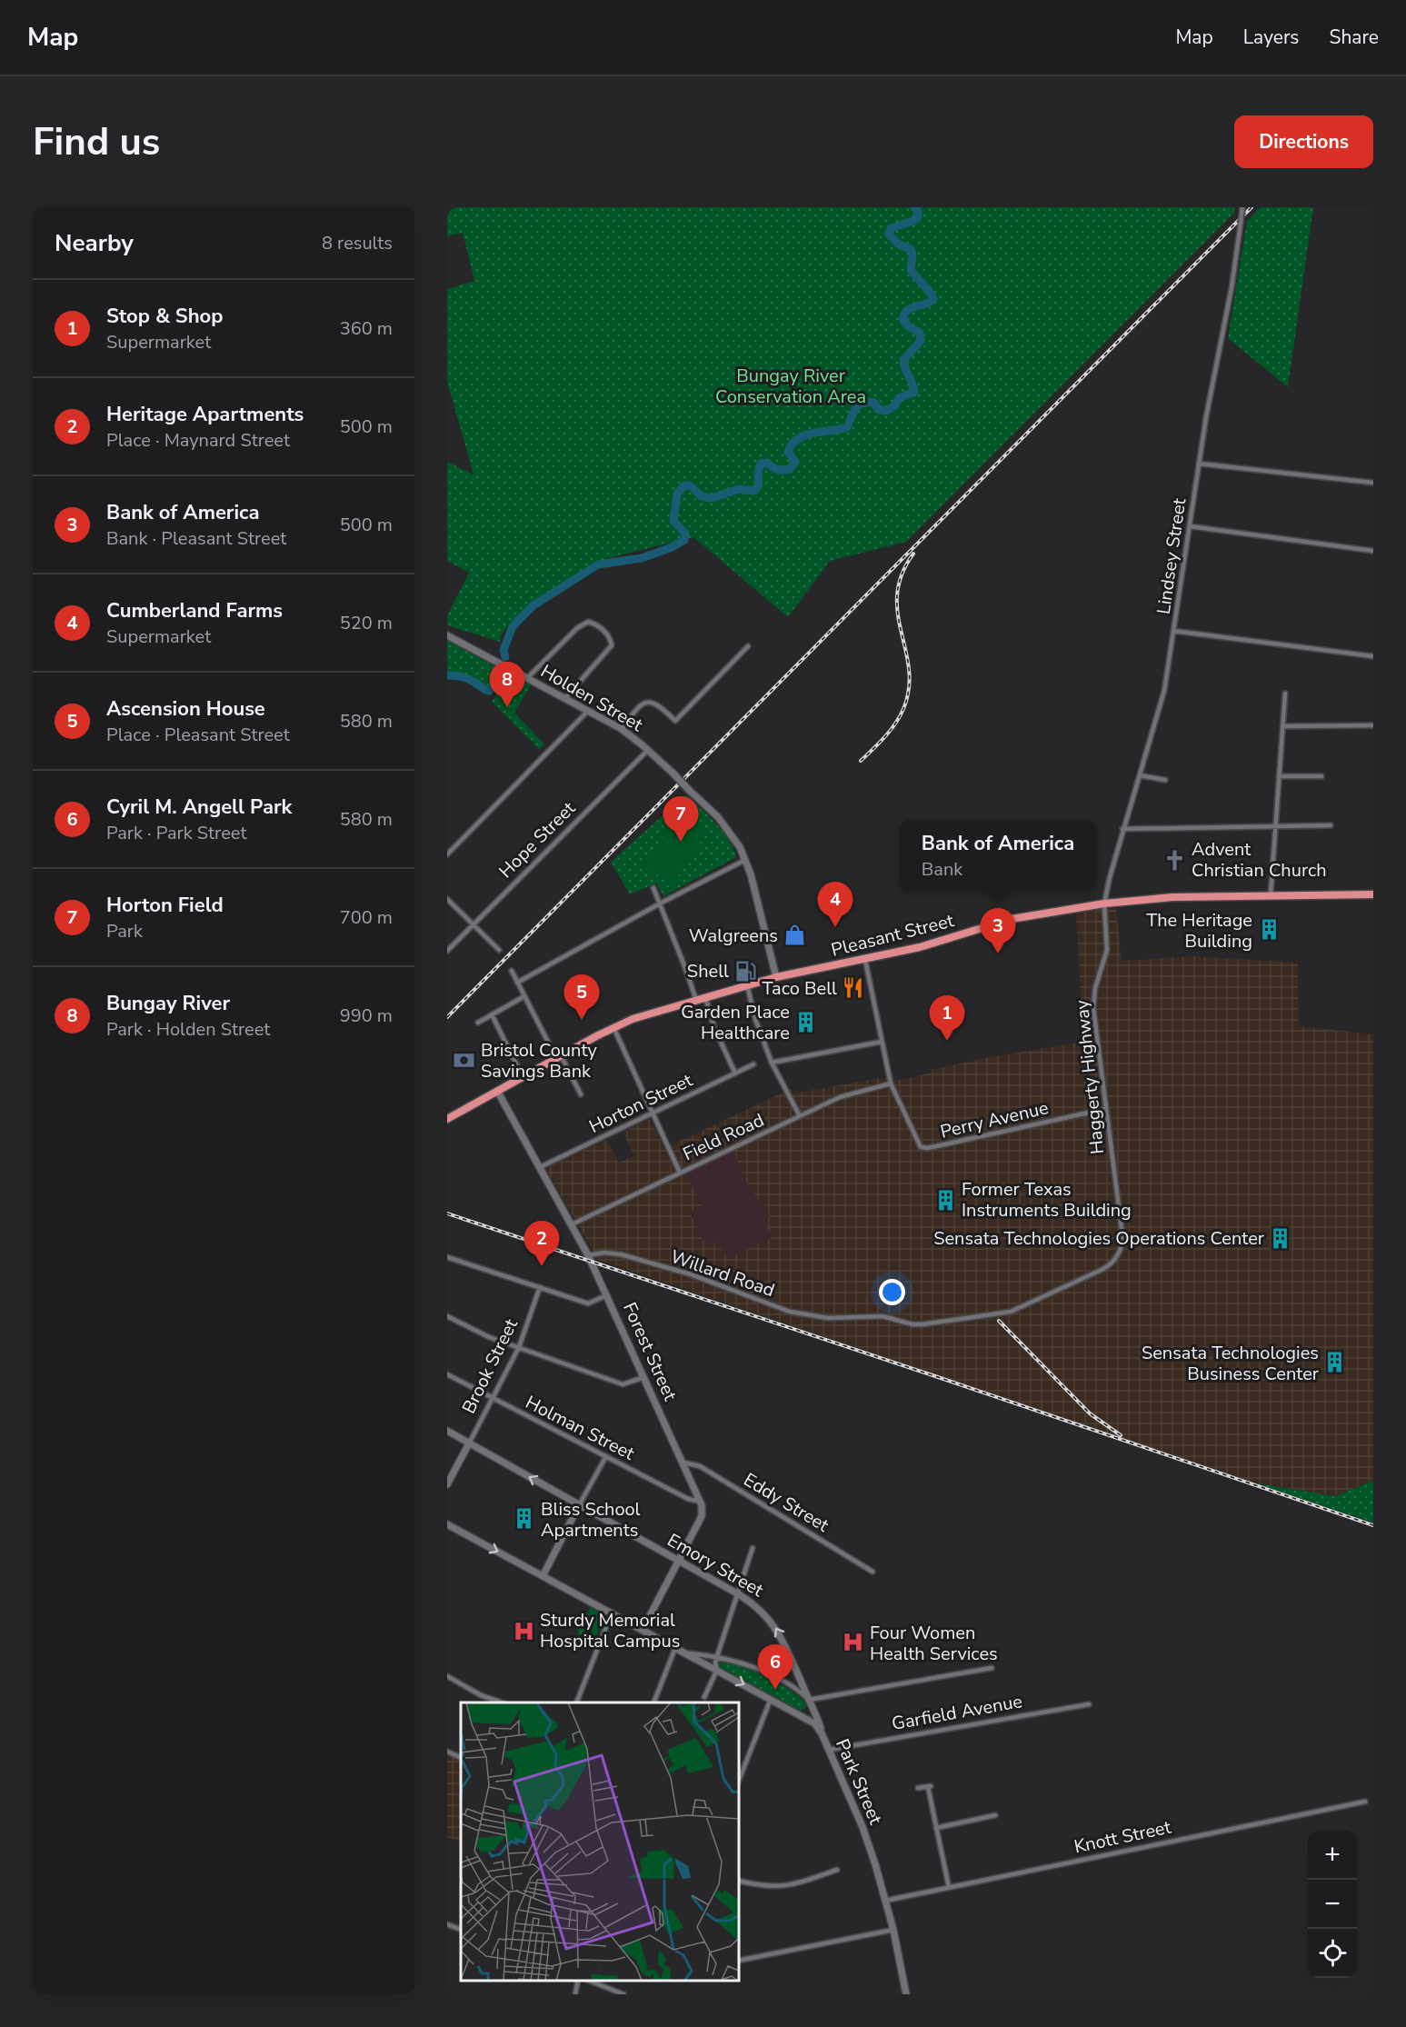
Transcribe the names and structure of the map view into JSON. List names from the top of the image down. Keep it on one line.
{"streets":{"highway":["Pleasant Street"],"main road":["Holden Street","Forest Street","Brook Street","Emory Street","Park Street"],"street":["Lindsey Street","Hope Street","Haggerty Highway","Horton Street","Perry Avenue","Field Road","Willard Road","Holman Street","Eddy Street","Garfield Avenue","Knott Street"]},"crossings":[["Lindsey Street","Pleasant Street"],["Lindsey Street","Haggerty Highway"],["Holden Street","Hope Street"],["Holden Street","Pleasant Street"],["Pleasant Street","Haggerty Highway"],["Pleasant Street","Perry Avenue"],["Pleasant Street","Forest Street"],["Haggerty Highway","Perry Avenue"],["Haggerty Highway","Willard Road"],["Horton Street","Forest Street"],["Perry Avenue","Field Road"],["Field Road","Forest Street"],["Willard Road","Forest Street"],["Forest Street","Holman Street"],["Forest Street","Eddy Street"],["Brook Street","Holman Street"],["Brook Street","Emory Street"],["Emory Street","Park Street"],["Garfield Avenue","Park Street"],["Park Street","Knott Street"]],"one_way":["Emory Street"],"parks":["Bungay River Conservation Area"],"places":{"church":["Advent Christian Church"],"building":["The Heritage Building","Garden Place Healthcare","Former Texas Instruments Building","Sensata Technologies Operations Center","Sensata Technologies Business Center","Bliss School Apartments"],"shop":["Walgreens"],"fuel station":["Shell"],"restaurant":["Taco Bell"],"bank":["Bristol County Savings Bank"],"hospital":["Sturdy Memorial Hospital Campus","Four Women Health Services"]},"page":{"header":"Map","nav":["Map","Layers","Share"],"buttons":"Directions","title":"Find us","heading":["Nearby","8 results"],"list":[{"mark":"1","name":"Stop & Shop","note":"Supermarket","value":"360 m"},{"mark":"2","name":"Heritage Apartments","note":"Place · Maynard Street","value":"500 m"},{"mark":"3","name":"Bank of America","note":"Bank · Pleasant Street","value":"500 m"},{"mark":"4","name":"Cumberland Farms","note":"Supermarket","value":"520 m"},{"mark":"5","name":"Ascension House","note":"Place · Pleasant Street","value":"580 m"},{"mark":"6","name":"Cyril M. Angell Park","note":"Park · Park Street","value":"580 m"},{"mark":"7","name":"Horton Field","note":"Park","value":"700 m"},{"mark":"8","name":"Bungay River","note":"Park · Holden Street","value":"990 m"}],"pins":["8","7","4","3","5","1","2","6"],"popup":["Bank of America","Bank"],"map_buttons":["+","−"]}}
